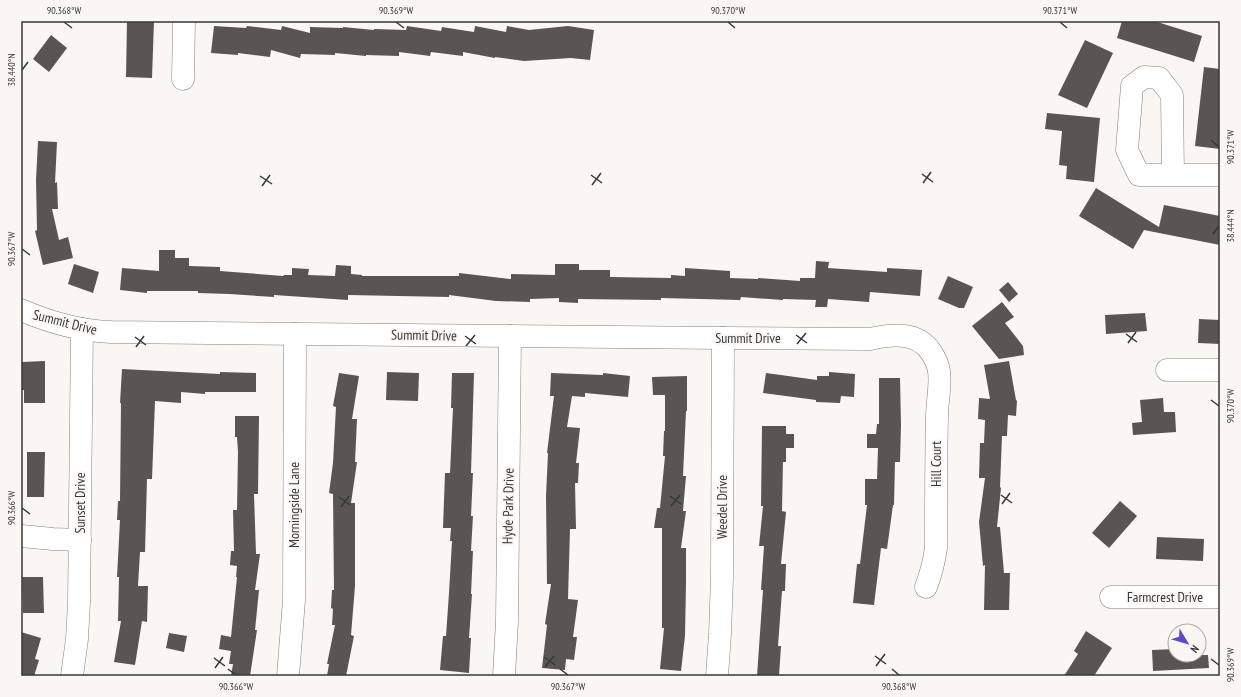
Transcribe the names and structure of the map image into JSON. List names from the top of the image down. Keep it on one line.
{"streets":{"street":["Summit Drive","Hill Court","Sunset Drive","Morningside Lane","Hyde Park Drive","Weedel Drive","Farmcrest Drive"]},"crossings":[["Summit Drive","Hill Court"],["Summit Drive","Sunset Drive"],["Summit Drive","Morningside Lane"],["Summit Drive","Hyde Park Drive"],["Summit Drive","Weedel Drive"]],"north":"bottom right","coordinates":["90.368°W","90.369°W","90.370°W","90.371°W","38.440°N","38.444°N","90.367°W","90.366°W"]}
